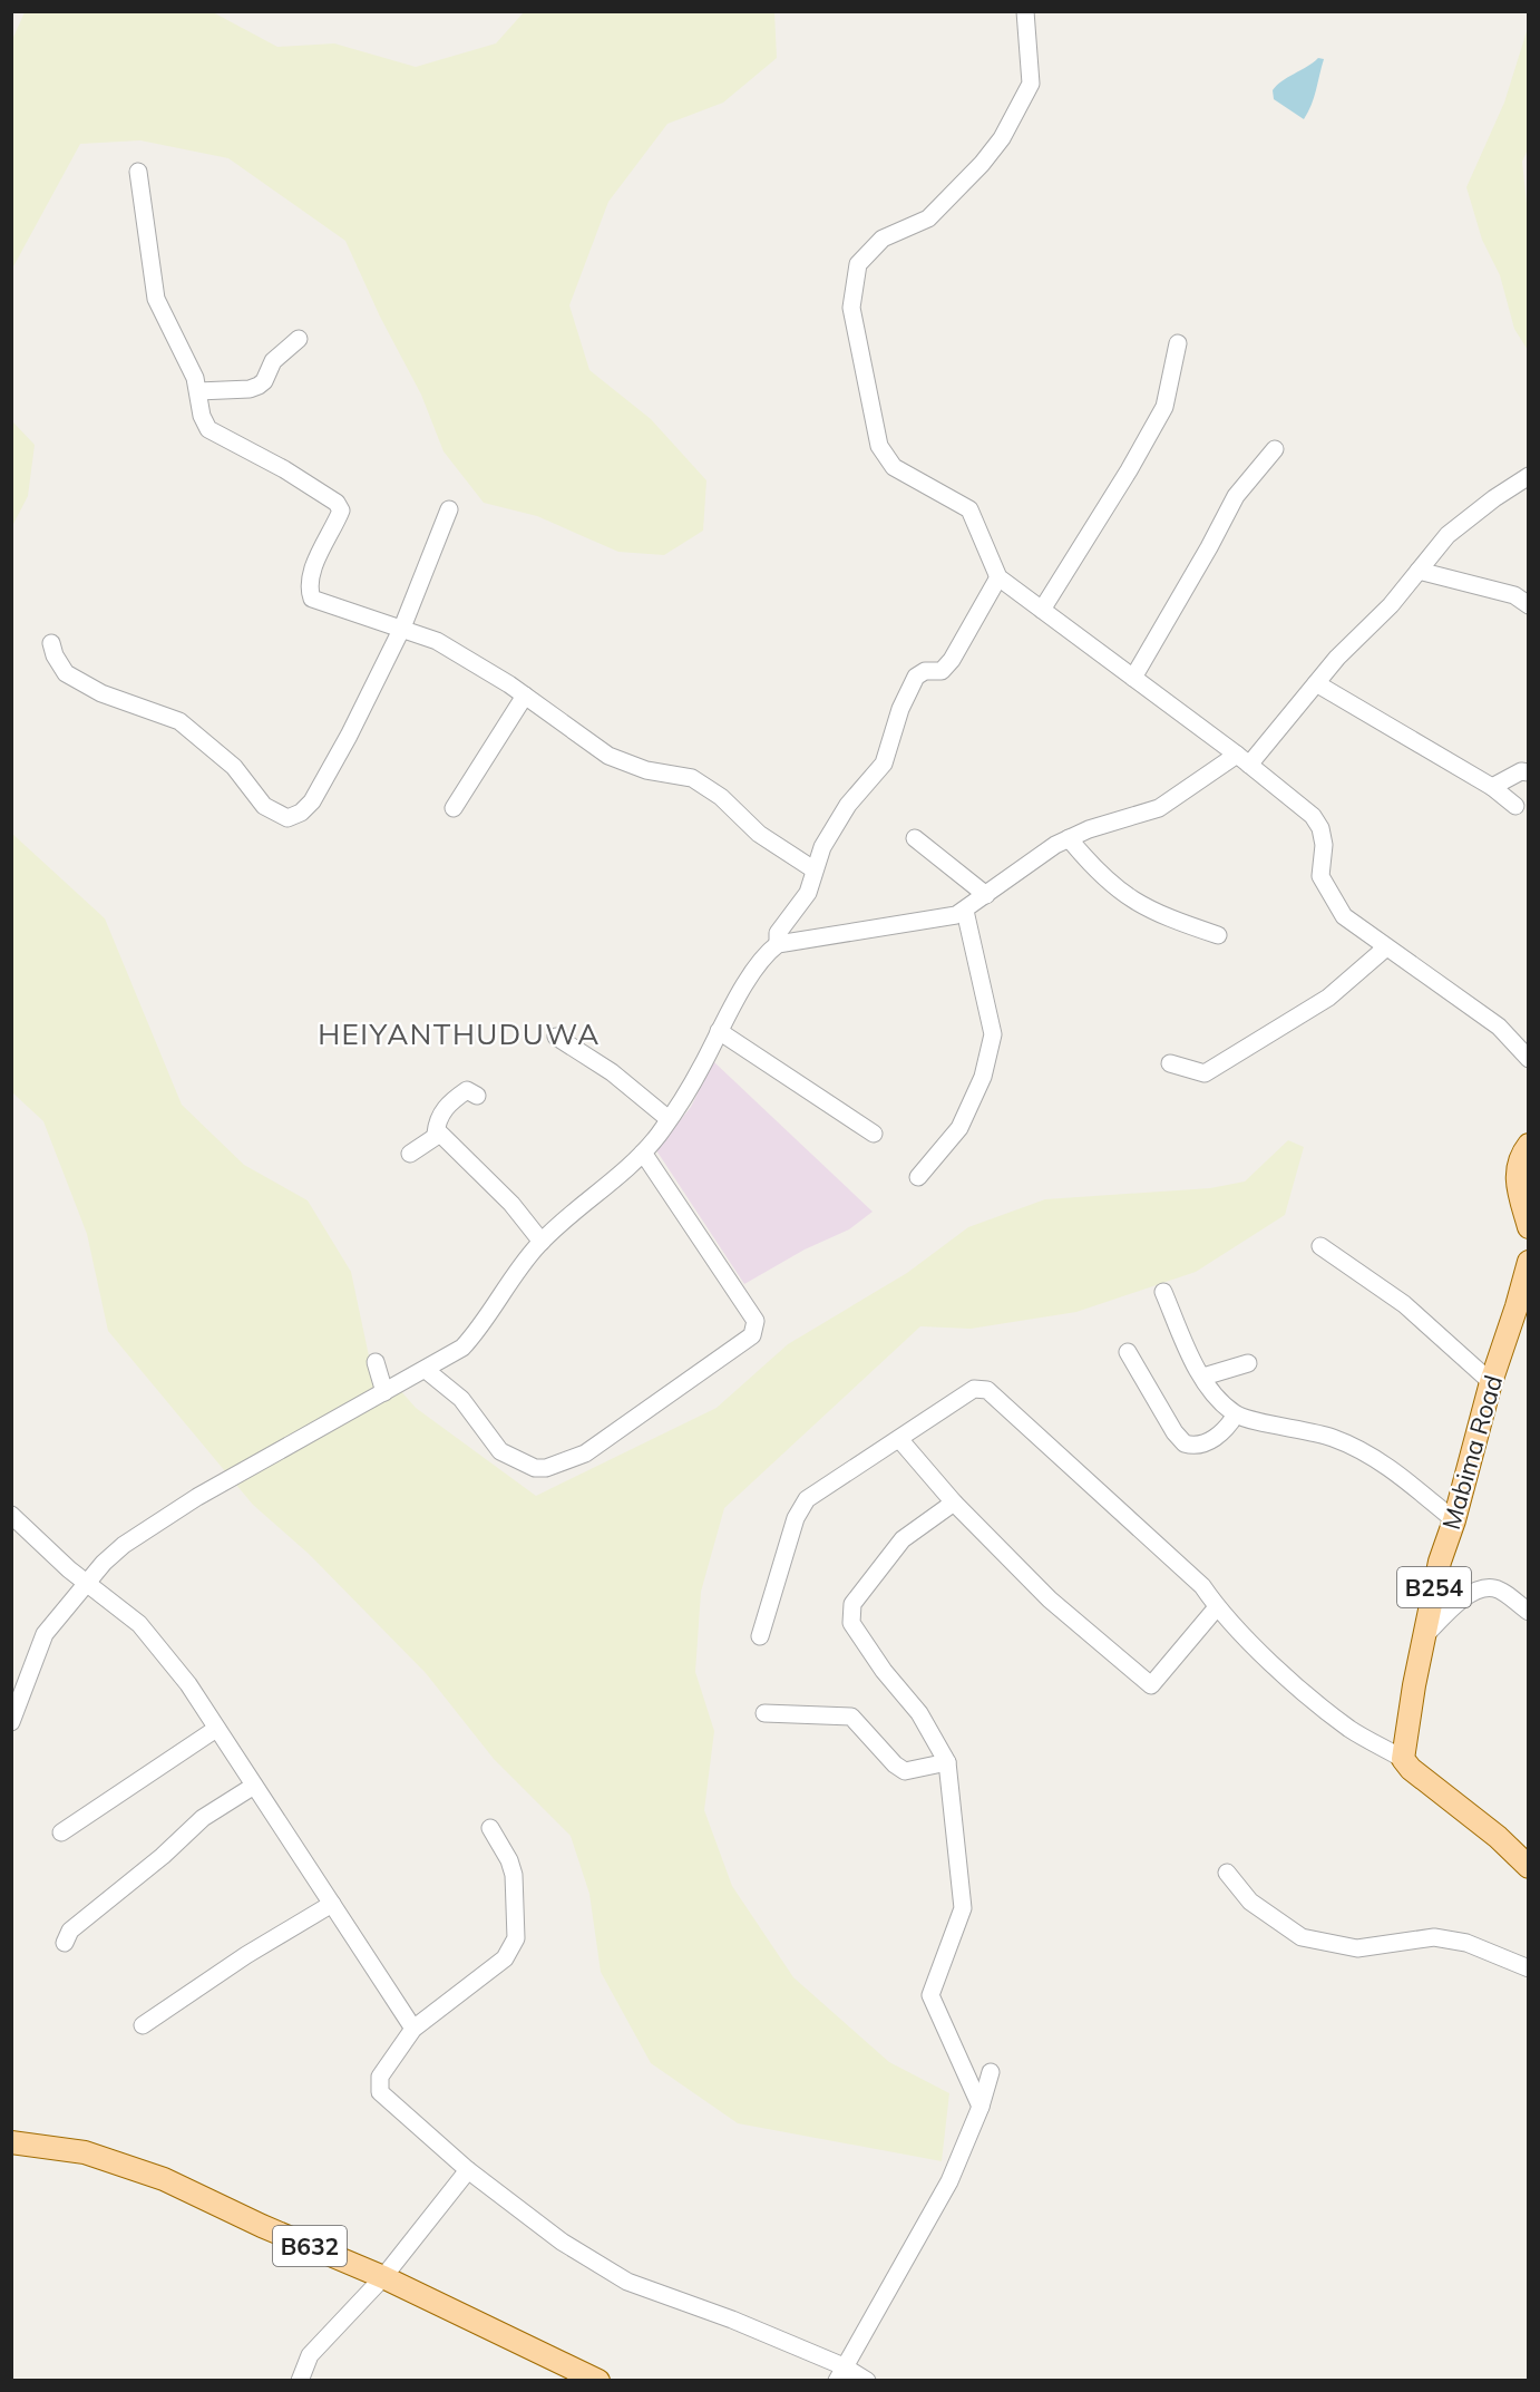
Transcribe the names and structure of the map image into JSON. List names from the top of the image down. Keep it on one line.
{"streets":{"main road":["Mabima Road","B254","B632"]},"districts":["HEIYANTHUDUWA"]}
